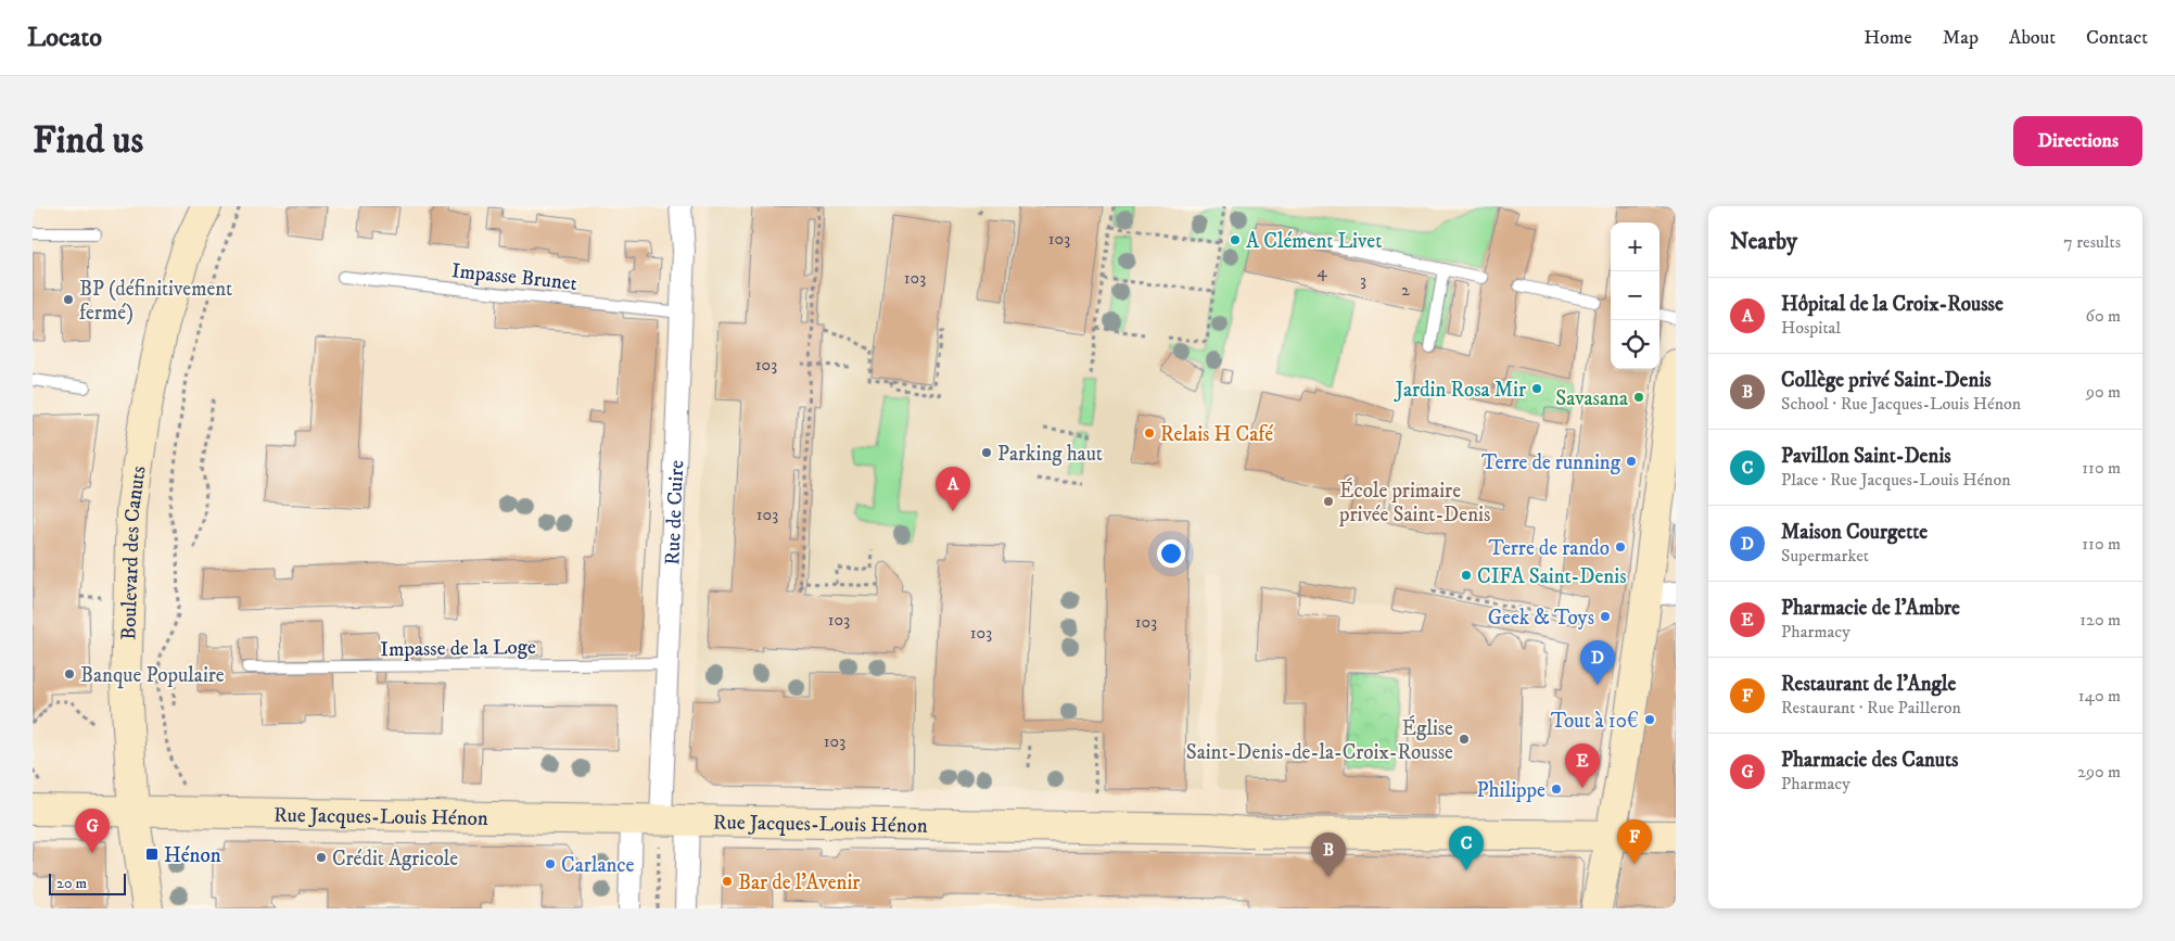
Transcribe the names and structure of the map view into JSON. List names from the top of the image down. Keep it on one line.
{"streets":{"street":["Rue de Cuire","Boulevard des Canuts","Rue Jacques-Louis Hénon"],"lane":["Impasse Brunet","Impasse de la Loge"]},"crossings":[["Impasse Brunet","Rue de Cuire"],["Rue de Cuire","Impasse de la Loge"],["Rue de Cuire","Rue Jacques-Louis Hénon"],["Boulevard des Canuts","Rue Jacques-Louis Hénon"]],"places":{"other":["A Clément Livet","BP (définitivement fermé)","Jardin Rosa Mir","Savasana","Relais H Café","Parking haut","Terre de running","École primaire privée Saint-Denis","Terre de rando","CIFA Saint-Denis","Geek & Toys","Banque Populaire","Tout à 10€","Église Saint-Denis-de-la-Croix-Rousse","Philippe","Crédit Agricole","Carlance","Bar de l'Avenir"],"transit":["Hénon"]},"house_numbers":["103","4","103","3","2","103","103","103","103","103","103"],"scale_bar":"20 m","page":{"header":"Locato","nav":["Home","Map","About","Contact"],"buttons":"Directions","title":"Find us","heading":["Nearby","7 results"],"map_buttons":["+","−"],"list":[{"mark":"A","name":"Hôpital de la Croix-Rousse","note":"Hospital","value":"60 m"},{"mark":"B","name":"Collège privé Saint-Denis","note":"School · Rue Jacques-Louis Hénon","value":"90 m"},{"mark":"C","name":"Pavillon Saint-Denis","note":"Place · Rue Jacques-Louis Hénon","value":"110 m"},{"mark":"D","name":"Maison Courgette","note":"Supermarket","value":"110 m"},{"mark":"E","name":"Pharmacie de l'Ambre","note":"Pharmacy","value":"120 m"},{"mark":"F","name":"Restaurant de l'Angle","note":"Restaurant · Rue Pailleron","value":"140 m"},{"mark":"G","name":"Pharmacie des Canuts","note":"Pharmacy","value":"290 m"}],"pins":["A","D","E","G","F","C","B"],"scale":"20 m"}}
